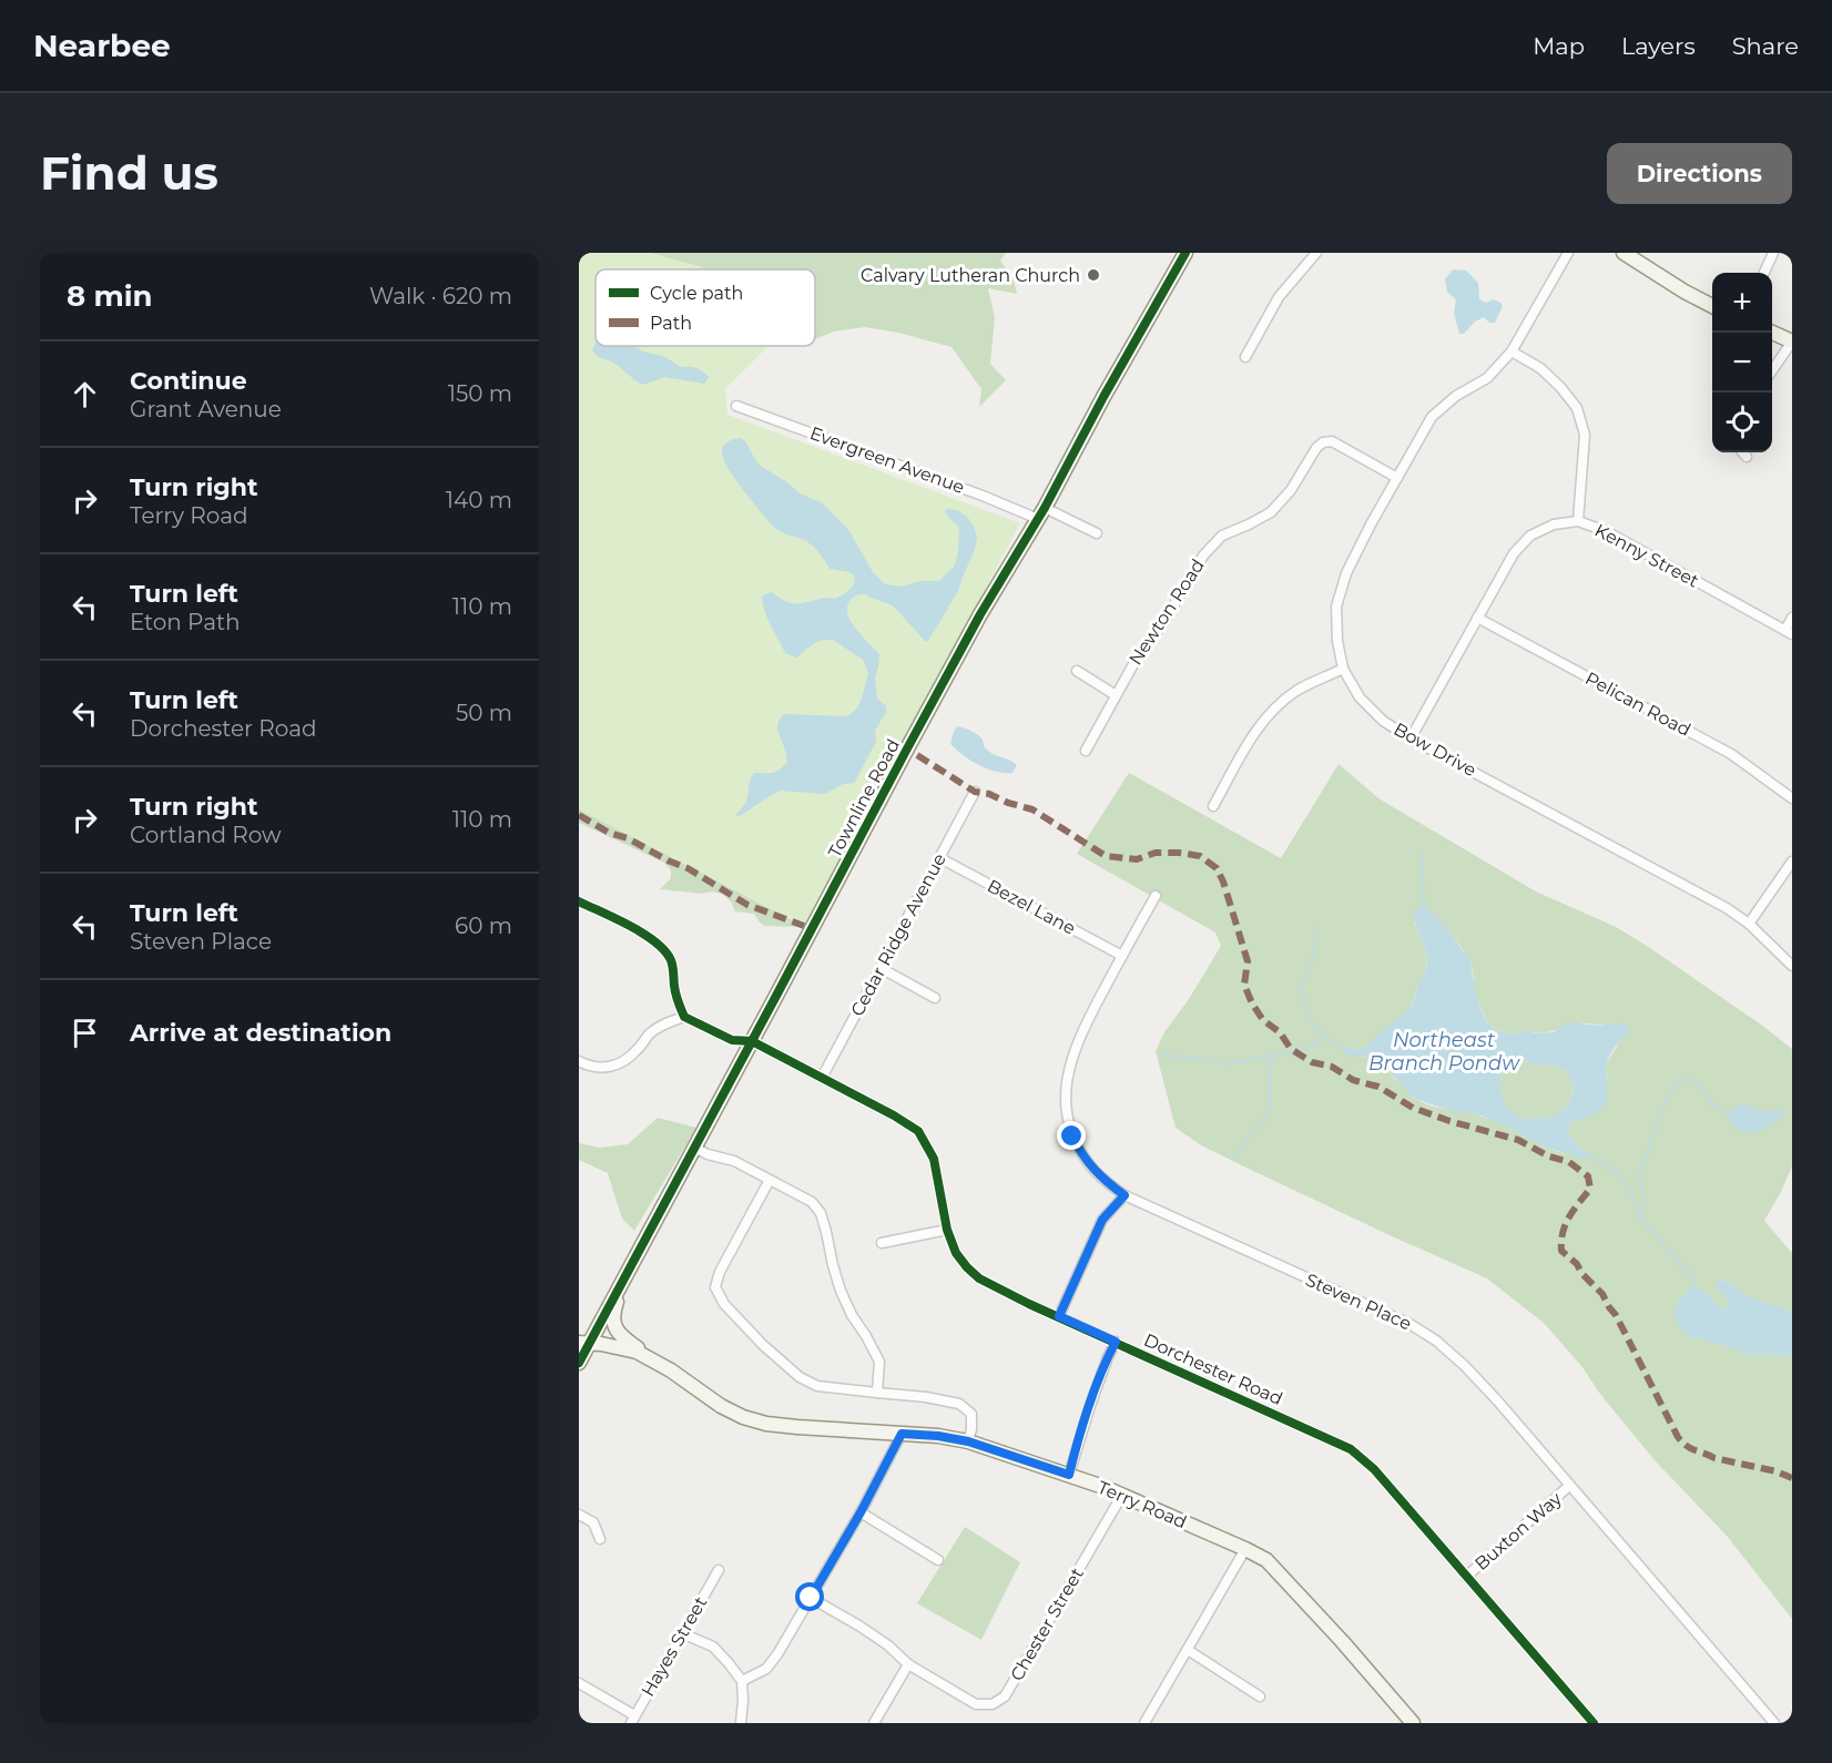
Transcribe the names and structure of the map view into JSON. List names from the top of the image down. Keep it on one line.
{"streets":{"street":["Evergreen Avenue","Kenny Street","Newton Road","Pelican Road","Bow Drive","Townline Road","Bezel Lane","Cedar Ridge Avenue","Steven Place","Dorchester Road","Terry Road","Buxton Way","Chester Street","Hayes Street"]},"crossings":[["Evergreen Avenue","Townline Road"],["Kenny Street","Pelican Road"],["Kenny Street","Bow Drive"],["Newton Road","Bow Drive"],["Townline Road","Dorchester Road"],["Townline Road","Terry Road"],["Bezel Lane","Cedar Ridge Avenue"],["Bezel Lane","Steven Place"],["Cedar Ridge Avenue","Dorchester Road"],["Steven Place","Buxton Way"],["Dorchester Road","Buxton Way"],["Terry Road","Chester Street"]],"water":["Northeast Branch Pondw"],"places":["Calvary Lutheran Church"],"legend":["Cycle path","Path"],"page":{"header":"Nearbee","nav":["Map","Layers","Share"],"buttons":"Directions","title":"Find us","heading":["8 min","Walk · 620 m"],"map_buttons":["+","−"],"list":[["Continue","Grant Avenue","150 m"],["Turn right","Terry Road","140 m"],["Turn left","Eton Path","110 m"],["Turn left","Dorchester Road","50 m"],["Turn right","Cortland Row","110 m"],["Turn left","Steven Place","60 m"],"Arrive at destination"]}}
